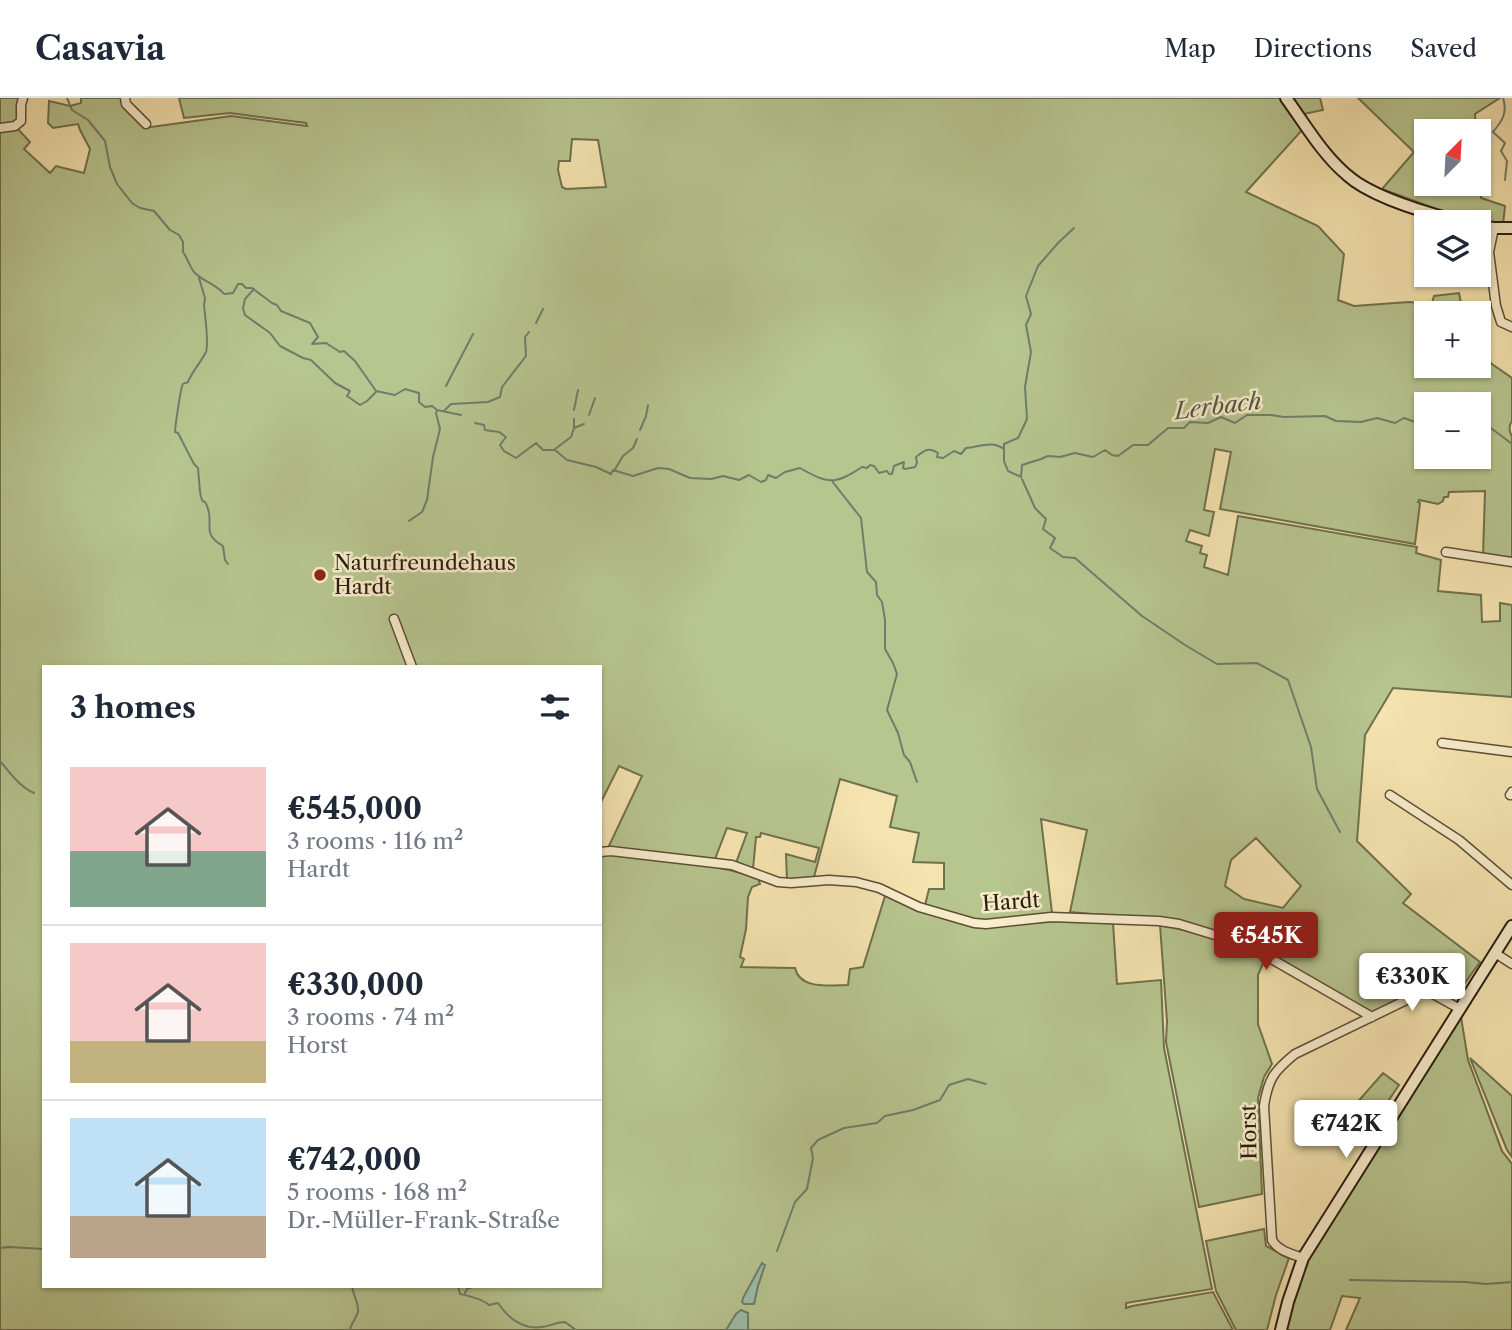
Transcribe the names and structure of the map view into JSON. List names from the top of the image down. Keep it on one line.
{"streets":{"street":["Hardt","Horst"]},"crossings":[["Hardt","Horst"]],"water":["Lerbach"],"places":["Naturfreundehaus Hardt"],"north":"top right","page":{"header":"Casavia","nav":["Map","Directions","Saved"],"map_buttons":["+","−"],"heading":"3 homes","list":[{"name":"€545,000","note":"3 rooms · 116 m² · Hardt"},{"name":"€330,000","note":"3 rooms · 74 m² · Horst"},{"name":"€742,000","note":"5 rooms · 168 m² · Dr.-Müller-Frank-Straße"}],"price":["€545K","€330K","€742K"]}}
